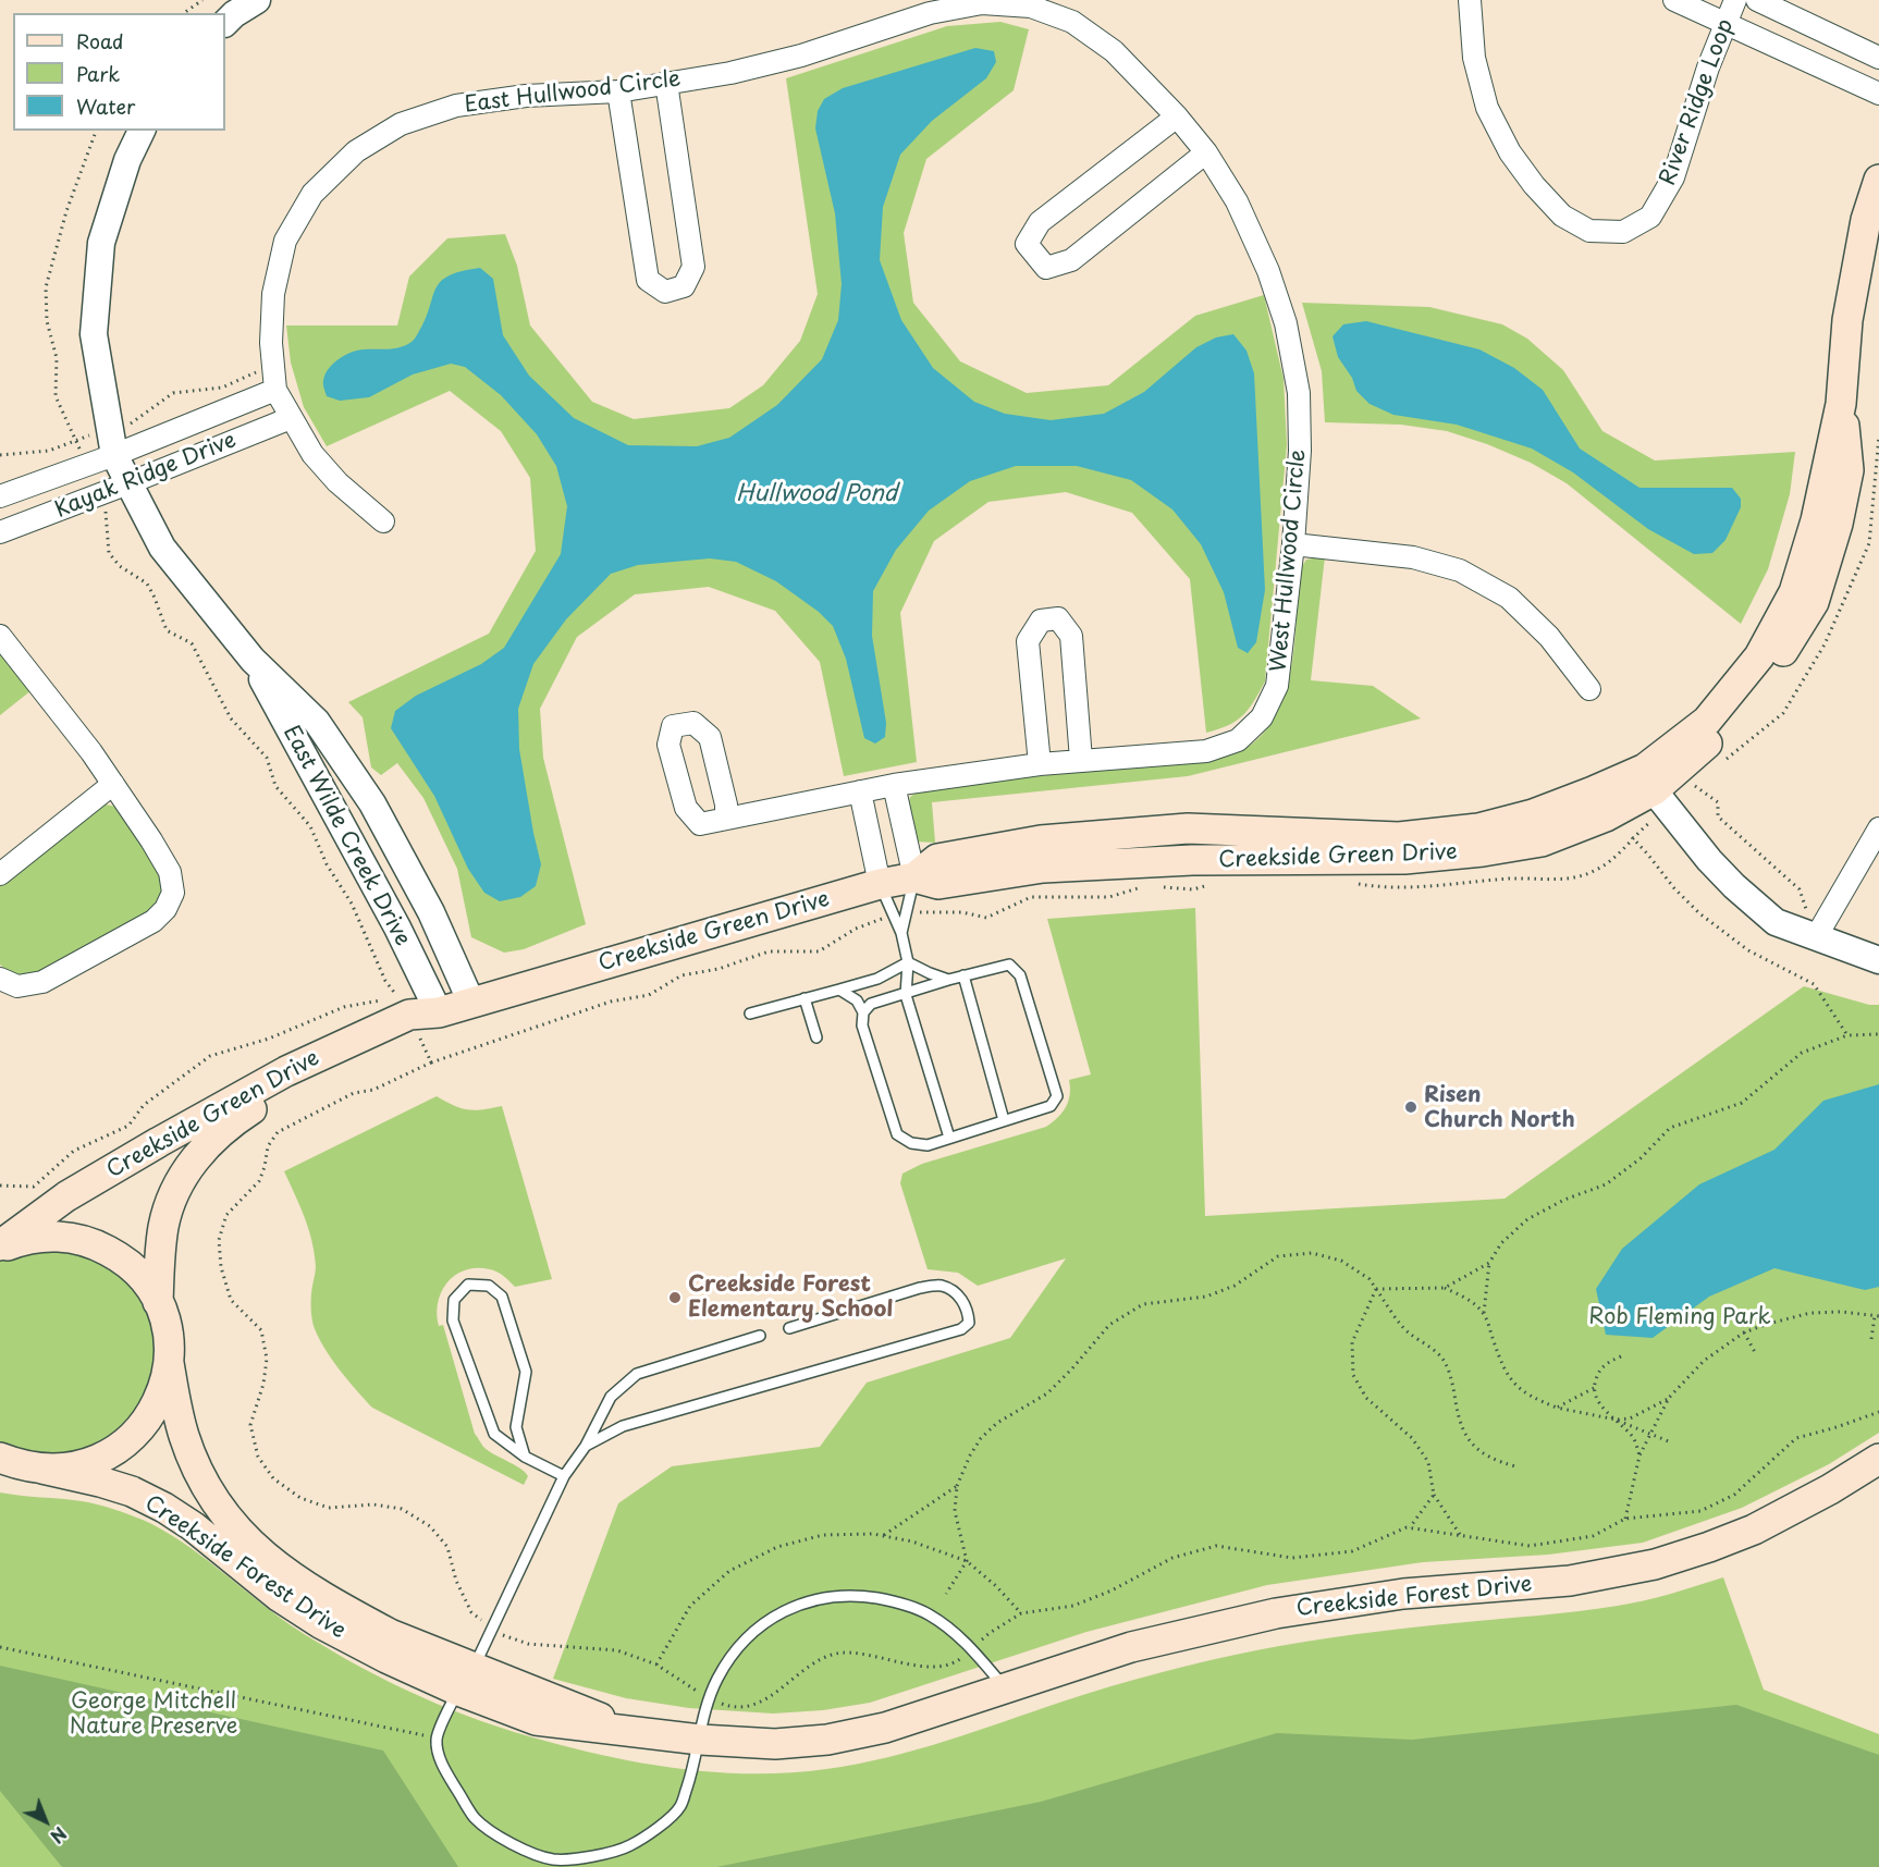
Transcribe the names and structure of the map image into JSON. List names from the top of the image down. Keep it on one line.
{"streets":{"main road":["Creekside Green Drive","Creekside Forest Drive"],"street":["East Hullwood Circle","River Ridge Loop","Kayak Ridge Drive","West Hullwood Circle","East Wilde Creek Drive"]},"crossings":[["East Hullwood Circle","Kayak Ridge Drive"],["East Hullwood Circle","West Hullwood Circle"],["Kayak Ridge Drive","East Wilde Creek Drive"],["East Wilde Creek Drive","Creekside Green Drive"],["Creekside Green Drive","Creekside Forest Drive"]],"water":["Hullwood Pond"],"parks":["Rob Fleming Park","George Mitchell Nature Preserve"],"places":["Risen Church North","Creekside Forest Elementary School"],"legend":["Road","Park","Water"],"north":"bottom right"}
